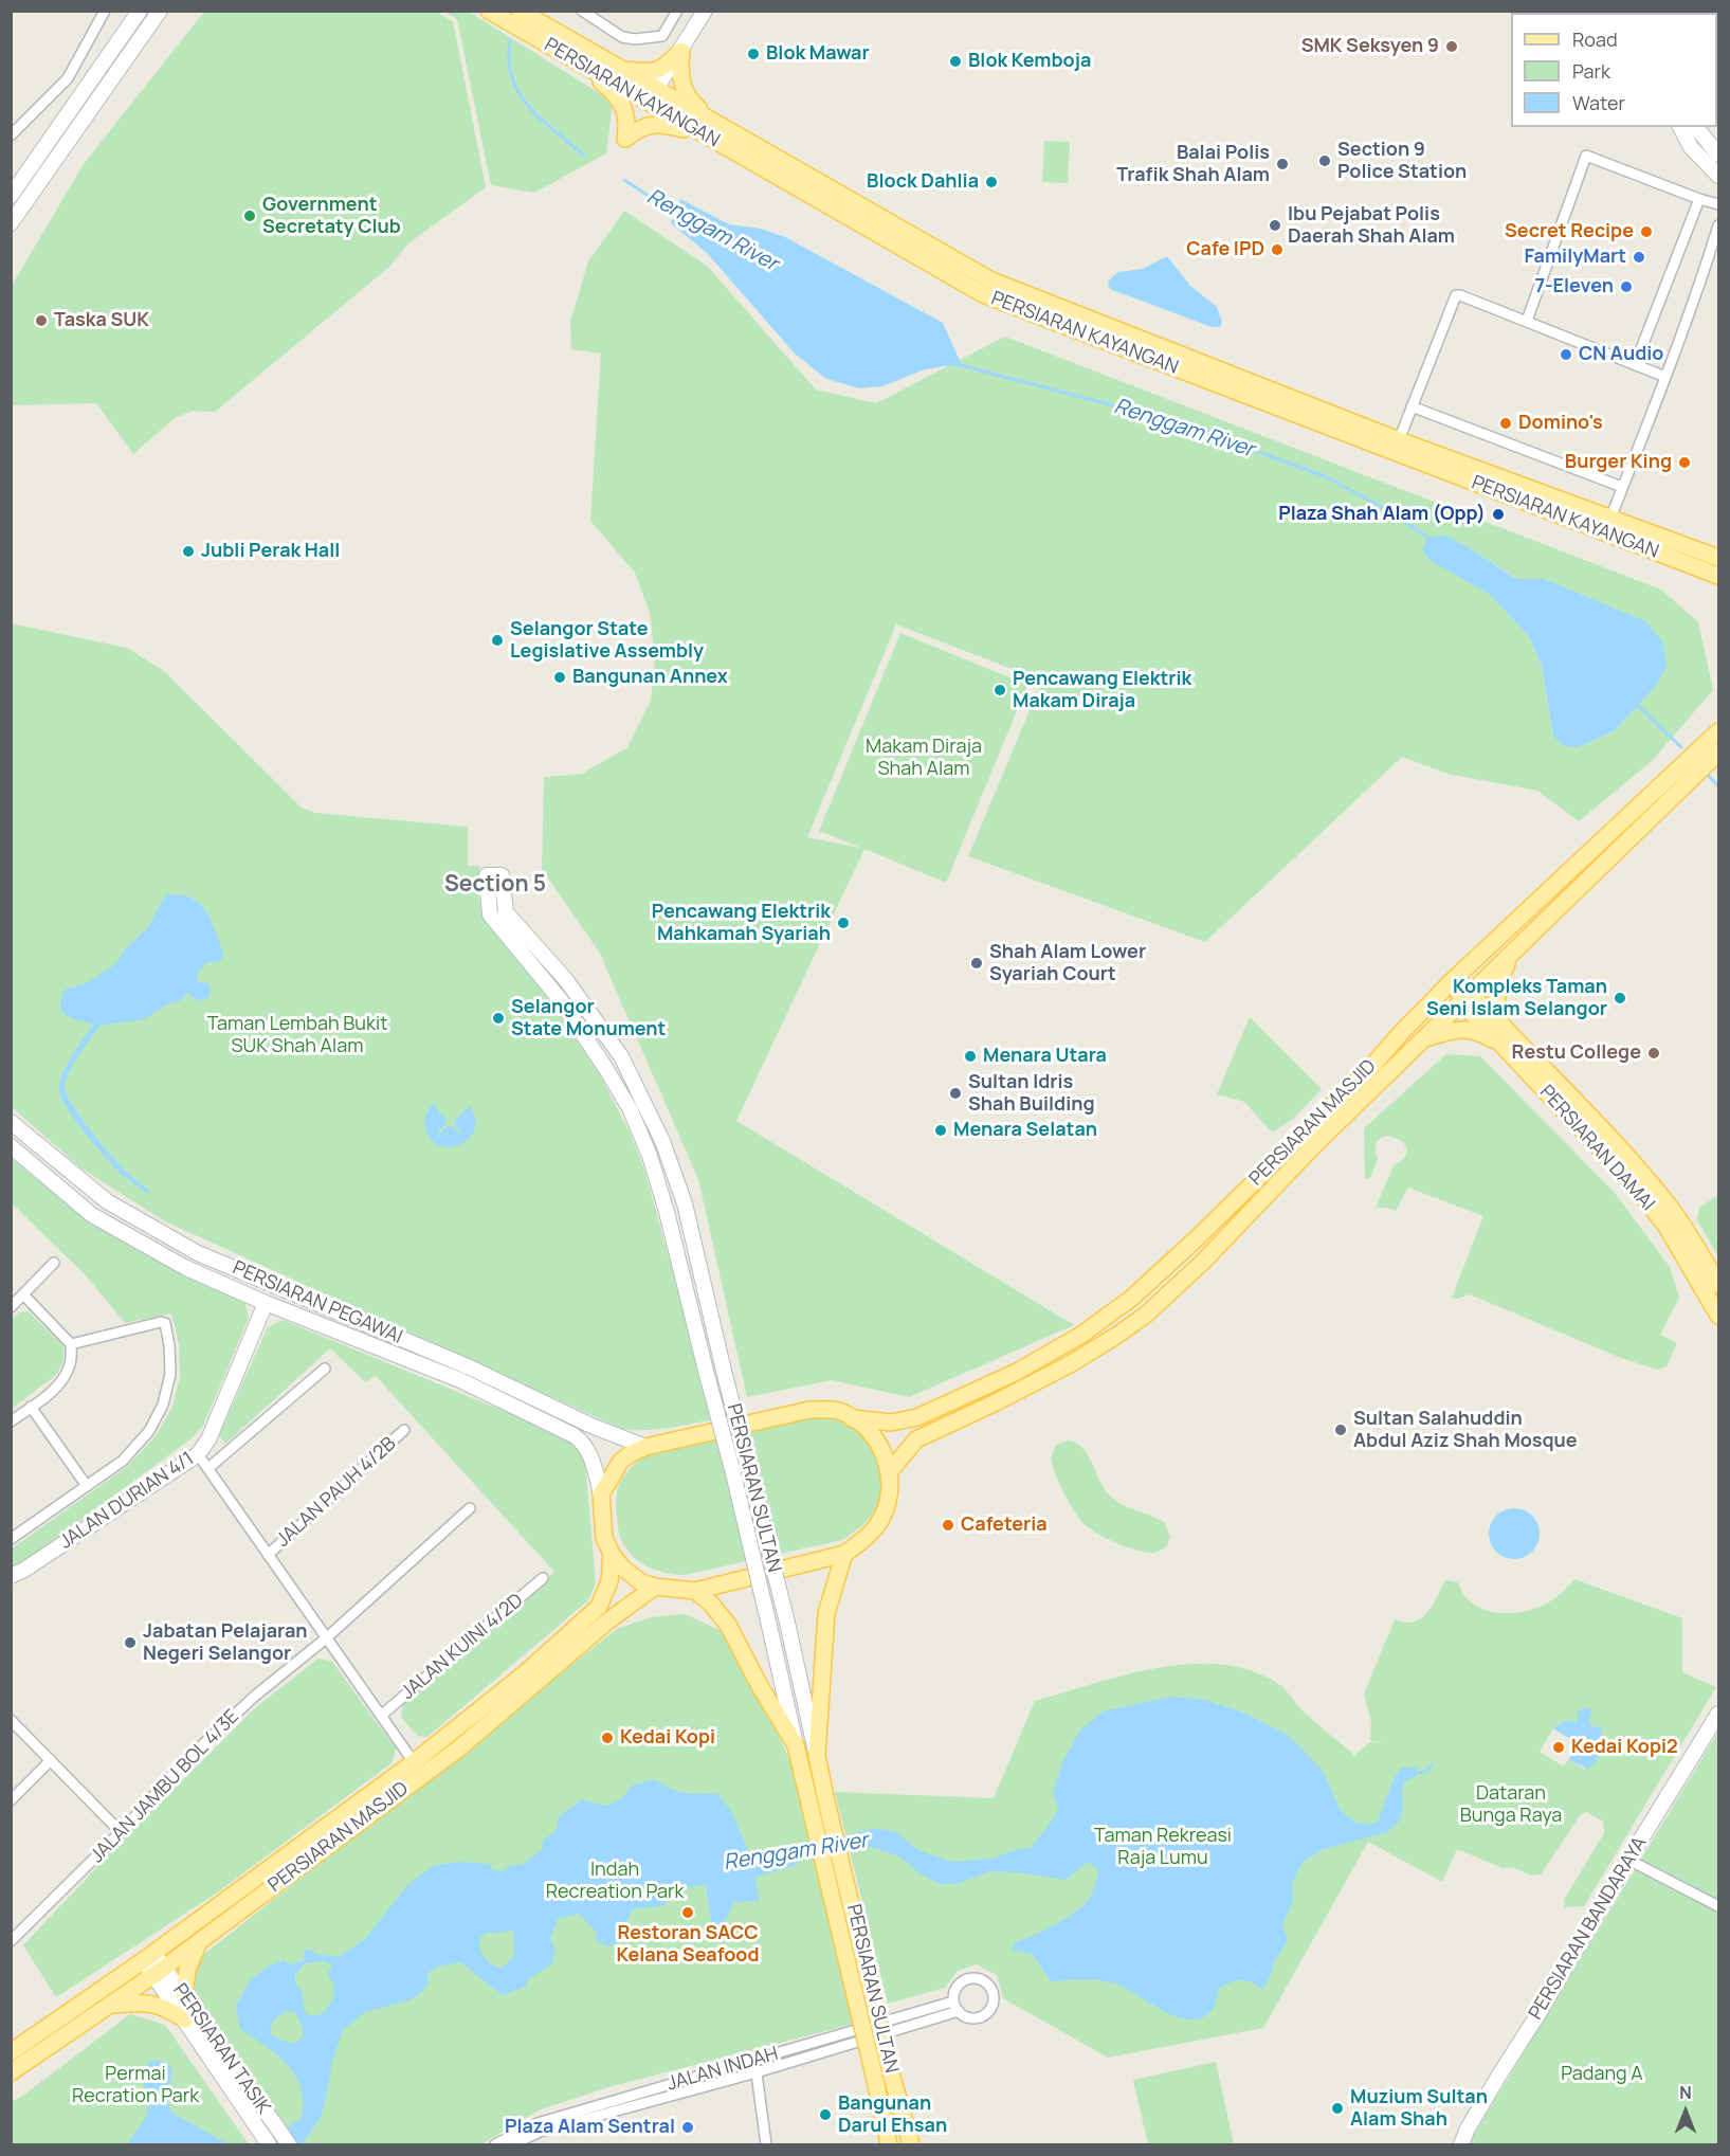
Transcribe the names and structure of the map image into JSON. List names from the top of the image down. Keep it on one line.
{"streets":{"main road":["PERSIARAN KAYANGAN","PERSIARAN MASJID","PERSIARAN DAMAI","PERSIARAN PEGAWAI","PERSIARAN SULTAN","JALAN DURIAN 4/1","PERSIARAN BANDARAYA","PERSIARAN TASIK"],"street":["JALAN PAUH 4/2B","JALAN KUINI 4/2D","JALAN JAMBU BOL 4/3E","JALAN INDAH"]},"crossings":[["PERSIARAN MASJID","PERSIARAN DAMAI"],["PERSIARAN MASJID","PERSIARAN PEGAWAI"],["PERSIARAN MASJID","PERSIARAN TASIK"],["PERSIARAN PEGAWAI","JALAN DURIAN 4/1"]],"districts":["Section 5"],"water":["Renggam River"],"parks":["Makam Diraja Shah Alam","Taman Lembah Bukit SUK Shah Alam","Dataran Bunga Raya","Taman Rekreasi Raja Lumu","Indah Recreation Park","Permai Recration Park","Padang A"],"places":["SMK Seksyen 9","Blok Mawar","Blok Kemboja","Section 9 Police Station","Balai Polis Trafik Shah Alam","Block Dahlia","Government Secretaty Club","Ibu Pejabat Polis Daerah Shah Alam","Secret Recipe","Cafe IPD","FamilyMart","7-Eleven","Taska SUK","CN Audio","Domino's","Burger King","Plaza Shah Alam (Opp)","Jubli Perak Hall","Selangor State Legislative Assembly","Bangunan Annex","Pencawang Elektrik Makam Diraja","Pencawang Elektrik Mahkamah Syariah","Shah Alam Lower Syariah Court","Kompleks Taman Seni Islam Selangor","Selangor State Monument","Restu College","Menara Utara","Sultan Idris Shah Building","Menara Selatan","Sultan Salahuddin Abdul Aziz Shah Mosque","Cafeteria","Jabatan Pelajaran Negeri Selangor","Kedai Kopi","Kedai Kopi2","Restoran SACC Kelana Seafood","Muzium Sultan Alam Shah","Bangunan Darul Ehsan","Plaza Alam Sentral"],"legend":["Road","Park","Water"],"north":"top"}
